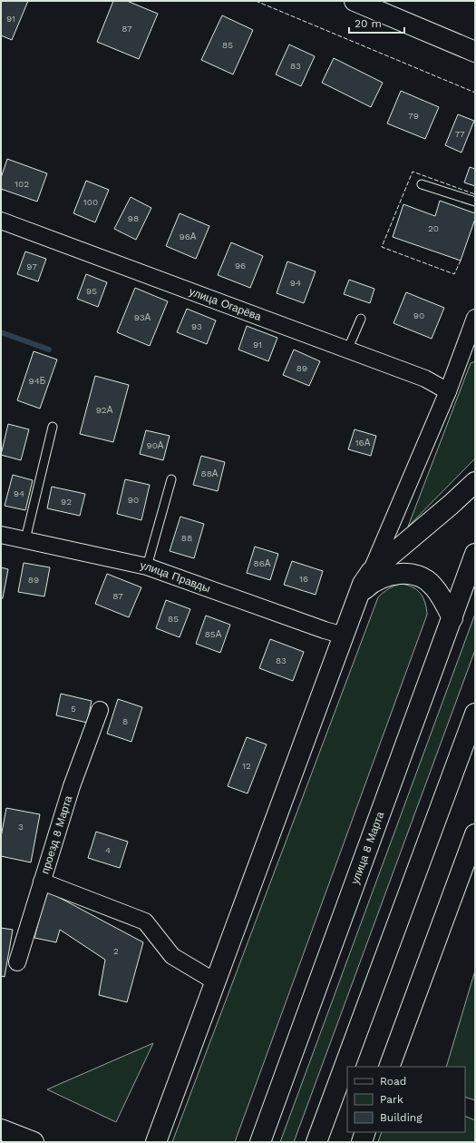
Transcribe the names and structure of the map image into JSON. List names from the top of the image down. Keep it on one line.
{"streets":{"main road":["улица 8 Марта"],"street":["улица Огарёва","улица Правды","проезд 8 Марта"]},"house_numbers":["91","87","85","83","79","77","102","100","98","20","96А","96","97","94","95","90","93А","93","91","89","94Б","92А","16А","90А","88А","94","90","92","88","86А","16","89","87","85","85А","83","5","8","12","3","4","2"],"legend":["Road","Park","Building"],"scale_bar":"20 m"}
